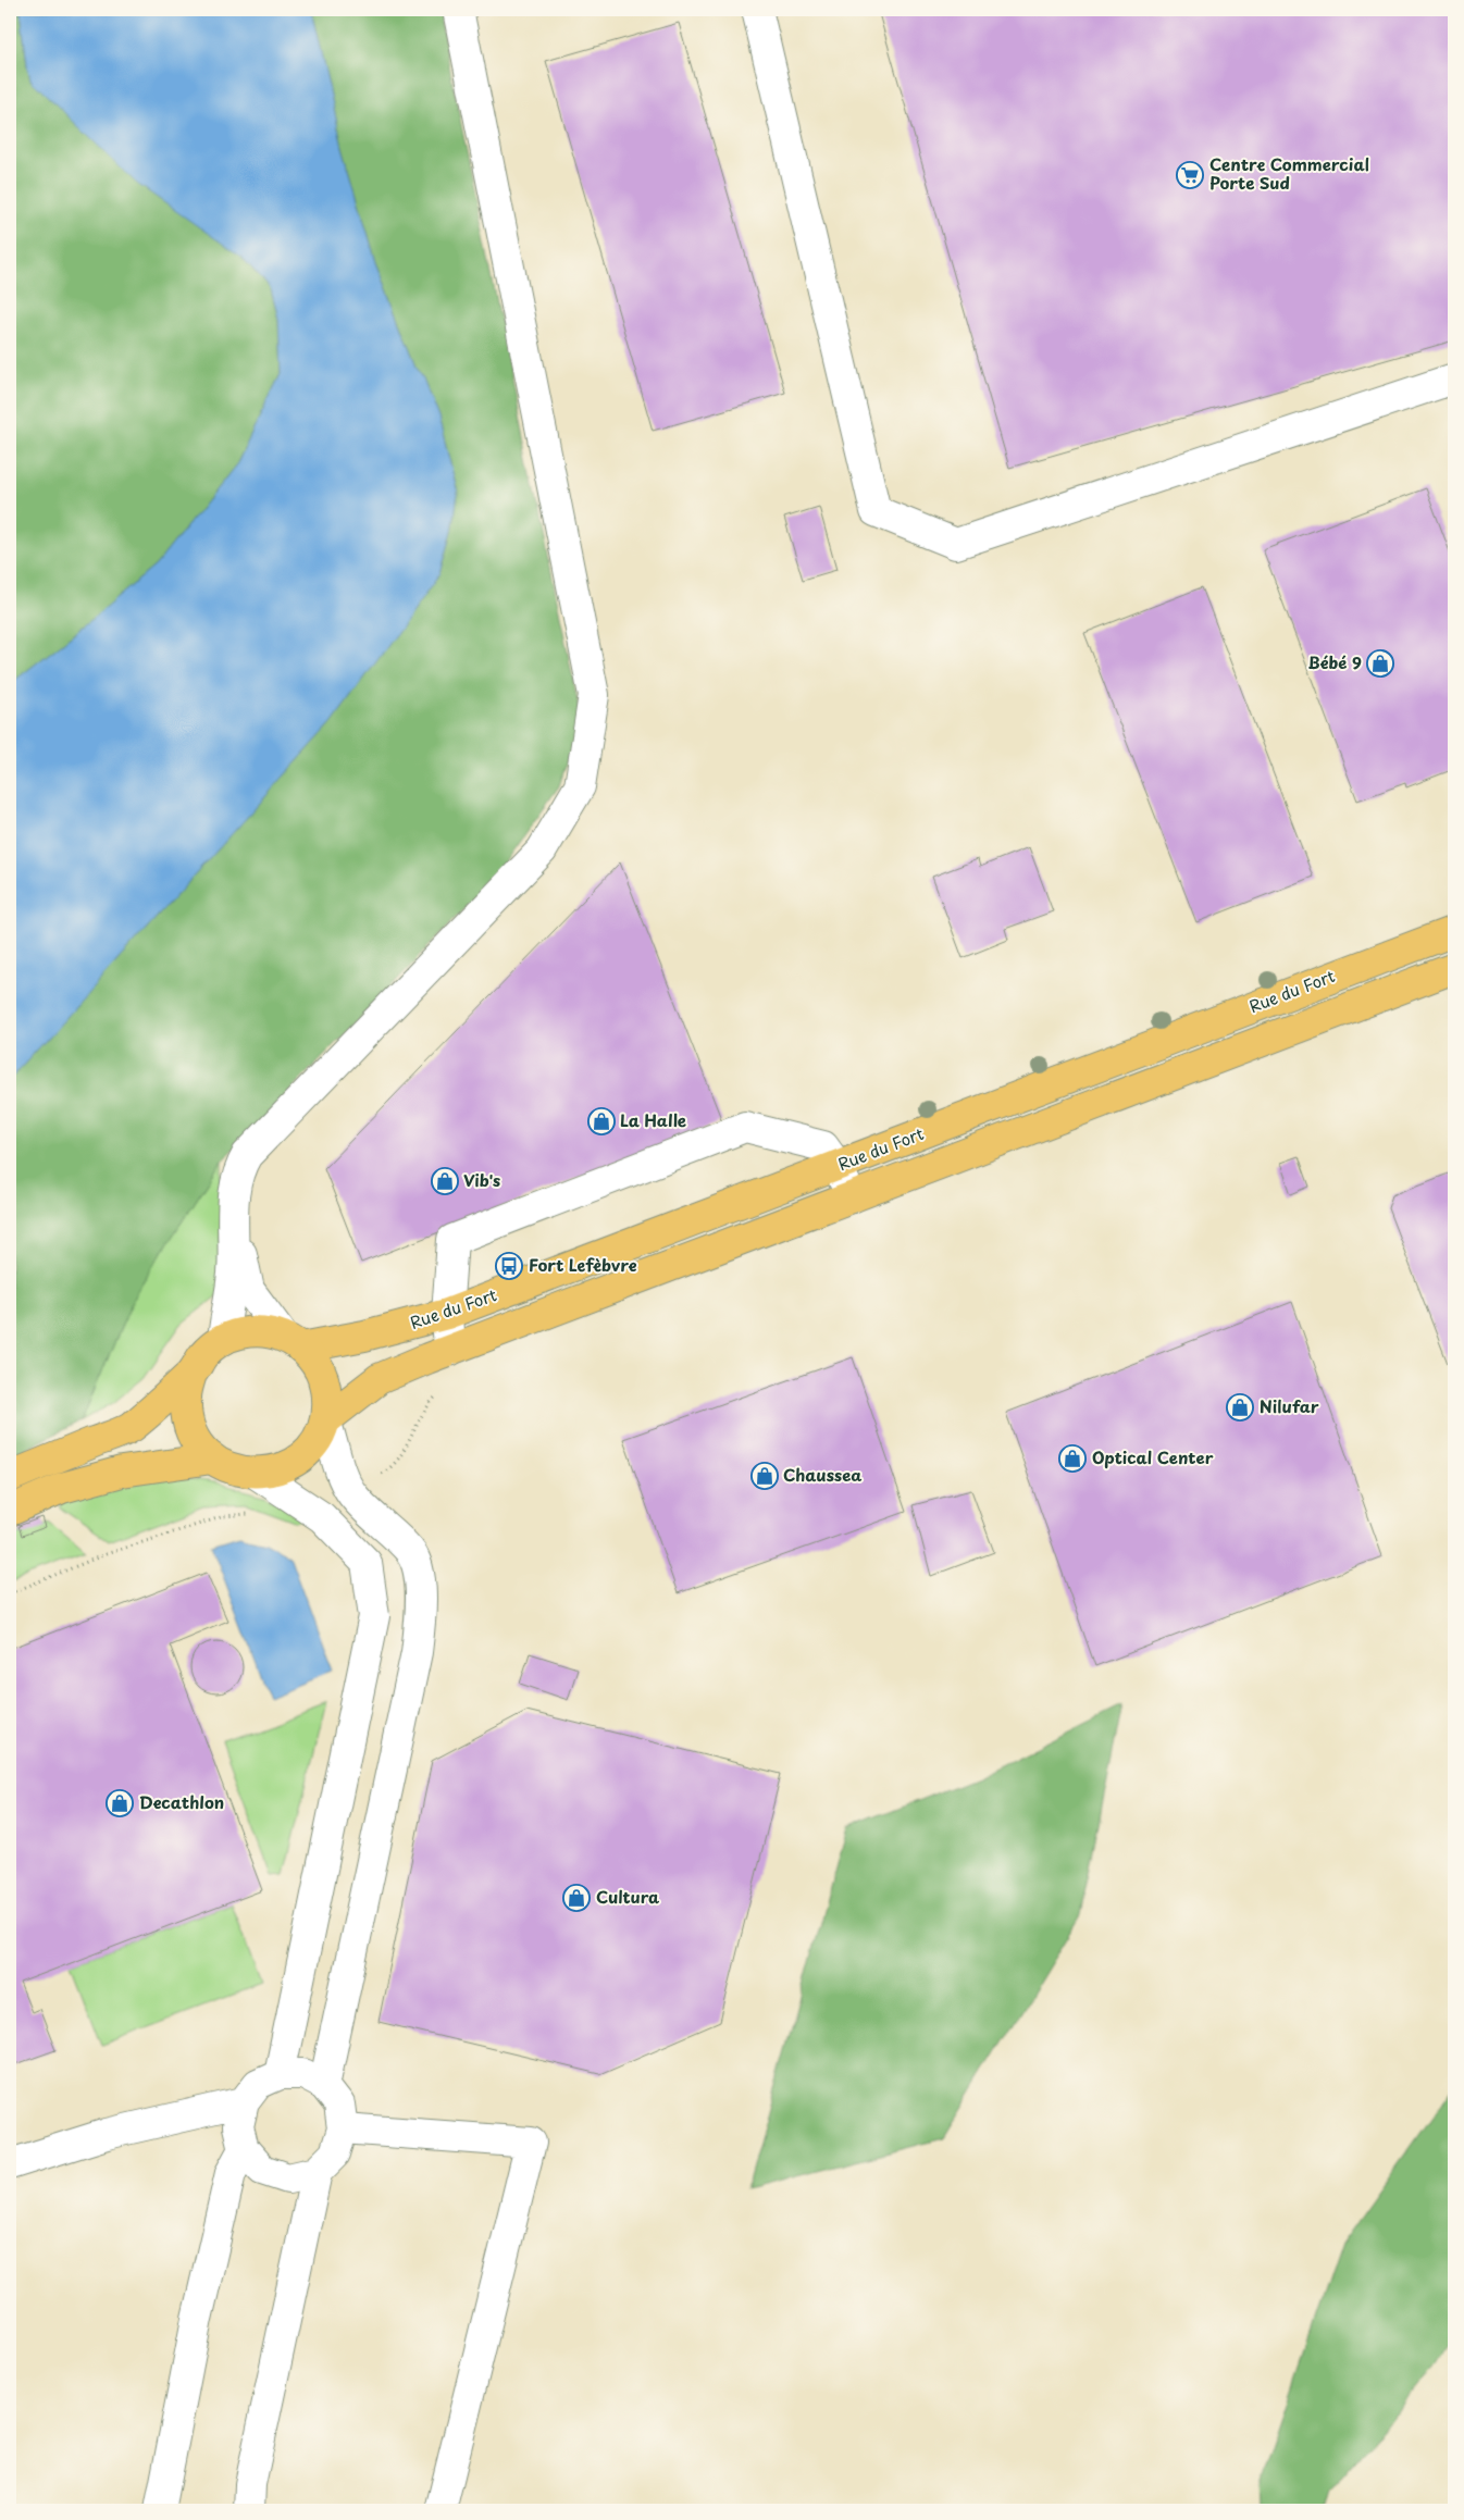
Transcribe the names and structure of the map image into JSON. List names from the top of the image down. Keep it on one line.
{"streets":{"main road":["Rue du Fort"]},"places":{"supermarket":["Centre Commercial Porte Sud"],"shop":["Bébé 9","La Halle","Vib's","Nilufar","Optical Center","Chaussea","Decathlon","Cultura"],"bus stop":["Fort Lefèbvre"]}}
